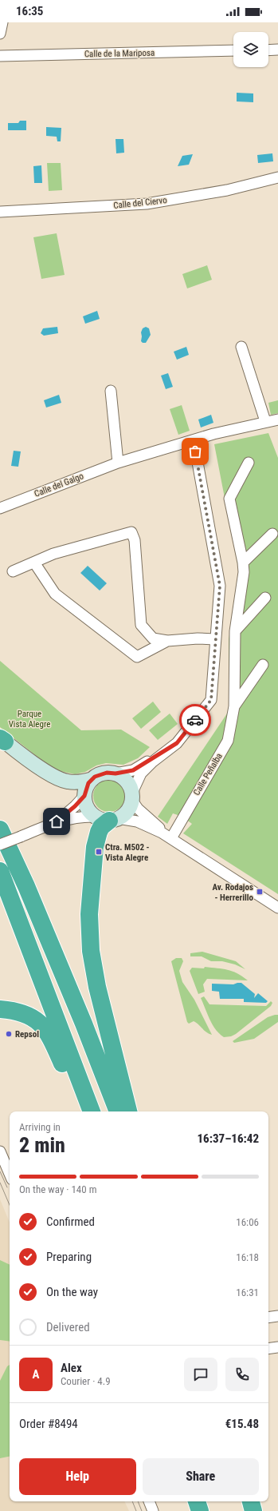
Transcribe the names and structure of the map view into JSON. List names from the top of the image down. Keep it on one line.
{"streets":{"street":["Calle de la Mariposa","Calle del Ciervo","Calle del Galgo","Calle Peñalba"]},"parks":["Parque Vista Alegre"],"places":{"transit":["Ctra. M502 - Vista Alegre","Av. Rodajos - Herrerillo"],"other":["Repsol"]},"page":{"status":"16:35","heading":["2 min","Arriving in","16:37–16:42"],"panel":["Alex","Courier · 4.9","Order #8494","€15.48"],"bar":"On the way · 140 m","list":[["Confirmed","16:06"],["Preparing","16:18"],["On the way","16:31"],"Delivered"],"round":"A","buttons":["Help","Share"]}}
